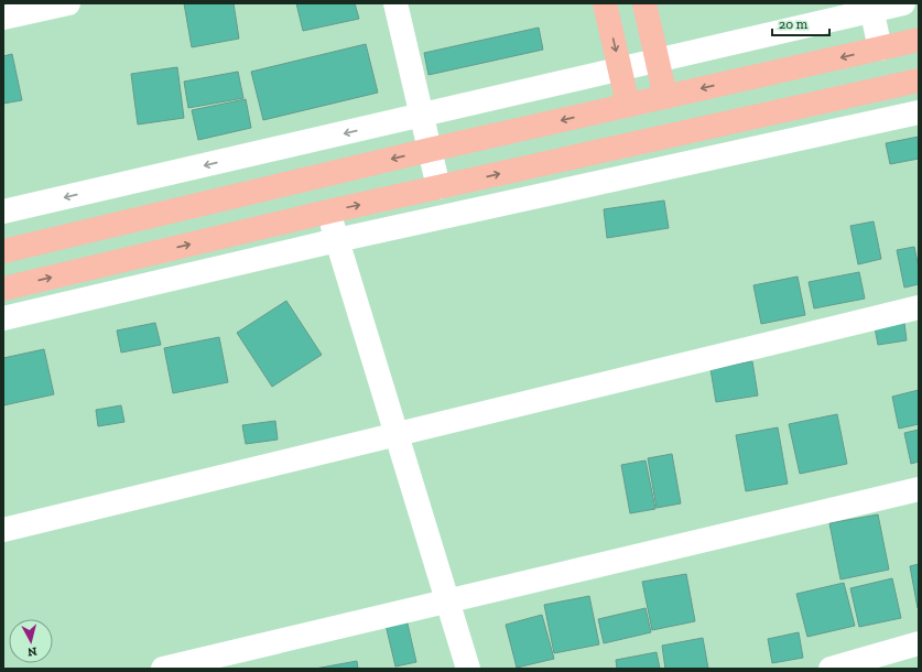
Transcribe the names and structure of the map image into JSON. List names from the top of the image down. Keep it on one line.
{"scale_bar":"20 m","north":"bottom"}
